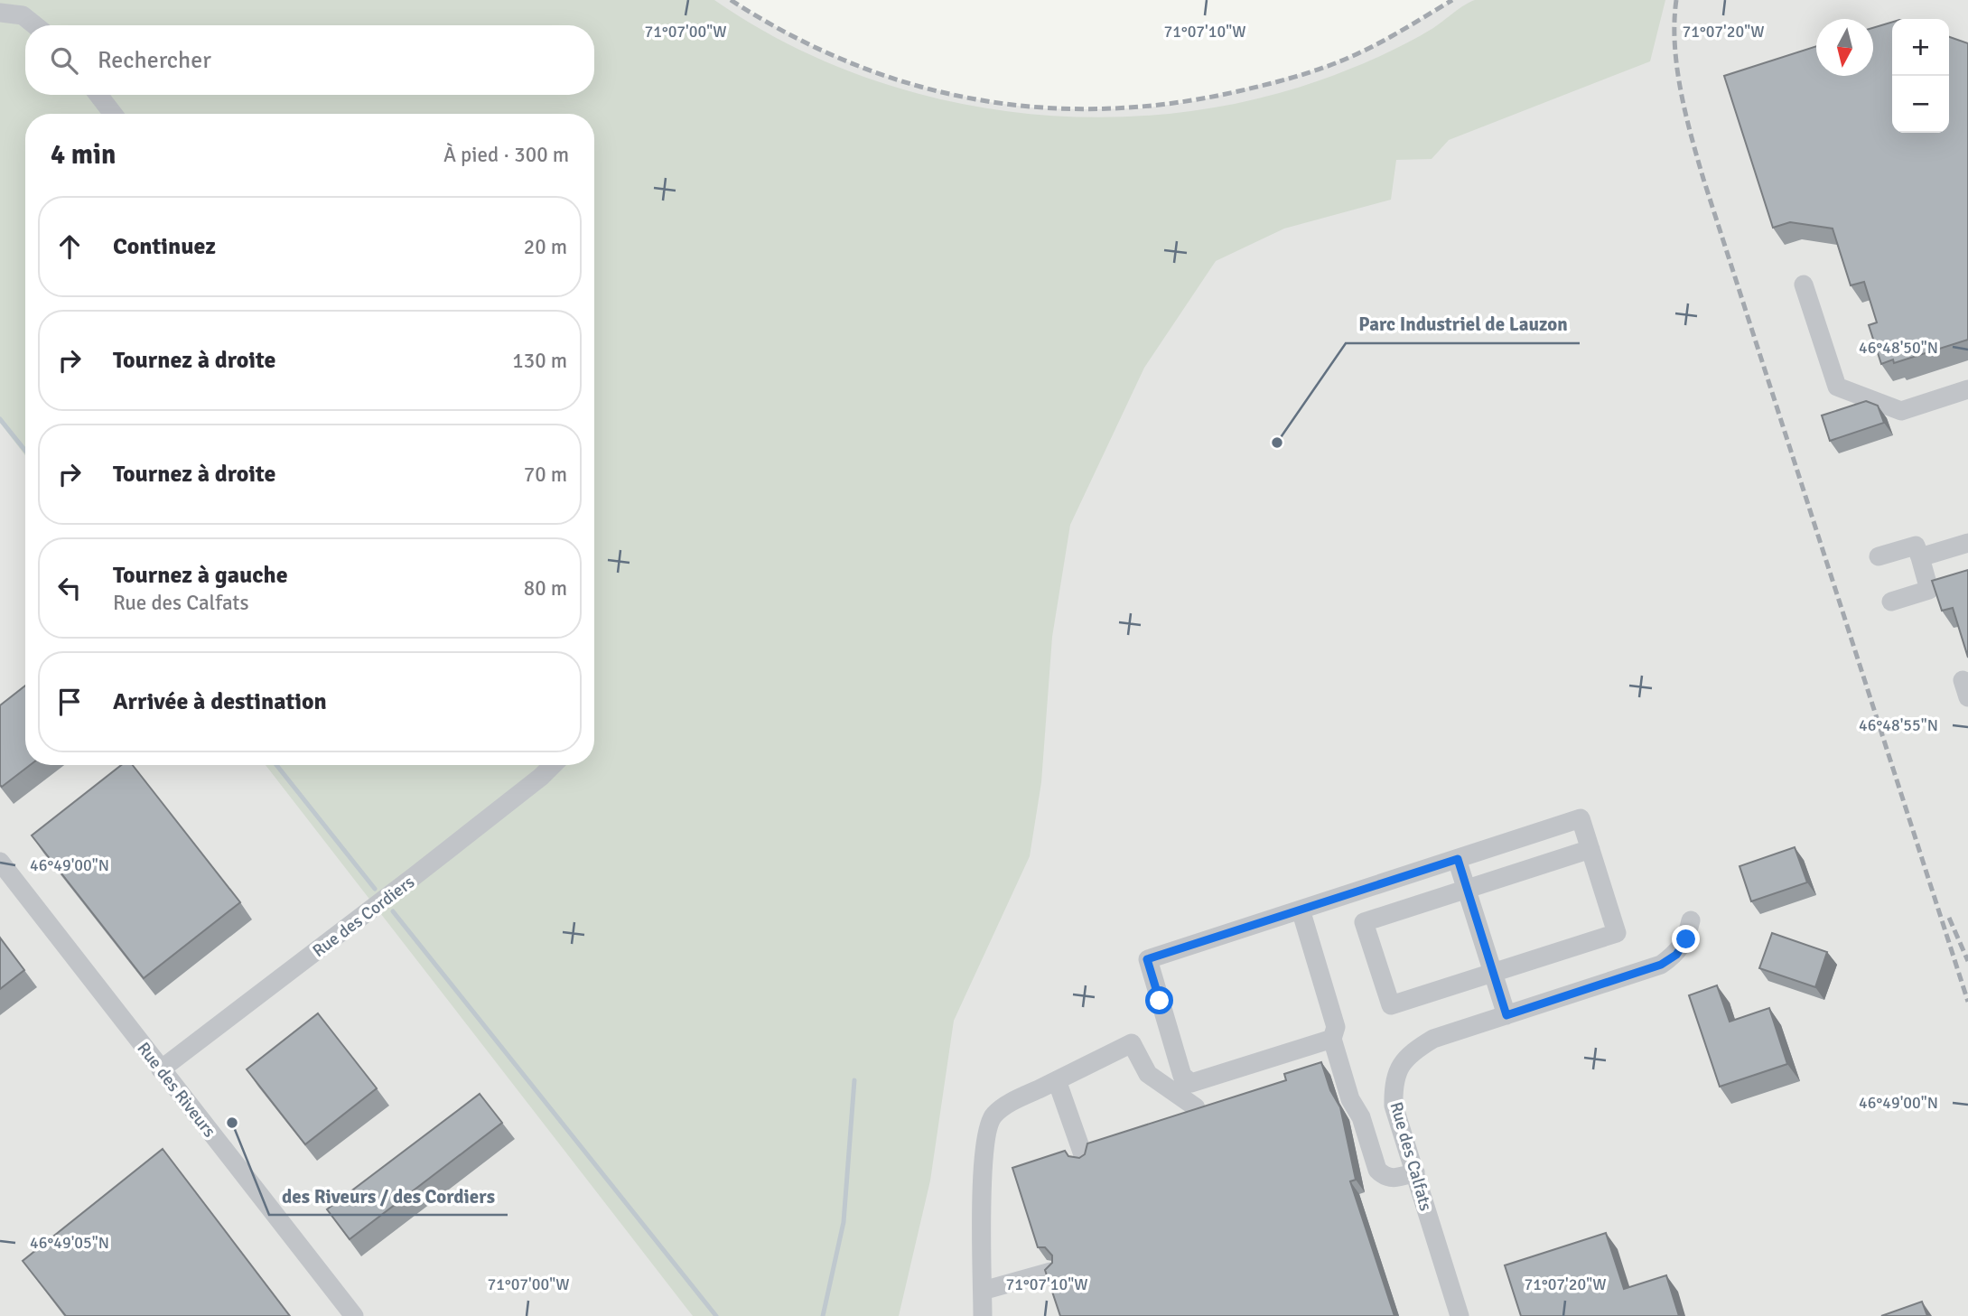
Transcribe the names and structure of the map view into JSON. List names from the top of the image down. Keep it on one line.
{"streets":{"street":["Rue des Cordiers","Rue des Riveurs","Rue des Calfats"]},"crossings":[["Rue des Cordiers","Rue des Riveurs"]],"places":["Parc Industriel de Lauzon","des Riveurs / des Cordiers"],"north":"bottom","page":{"map_buttons":["+","−"],"search":"Rechercher","heading":["4 min","À pied · 300 m"],"list":[["Continuez","20 m"],["Tournez à droite","130 m"],["Tournez à droite","70 m"],["Tournez à gauche","Rue des Calfats","80 m"],"Arrivée à destination"]},"coordinates":["71°07'00\"W","71°07'10\"W","71°07'20\"W","46°48'50\"N","46°48'55\"N","46°49'00\"N","46°49'05\"N"]}
